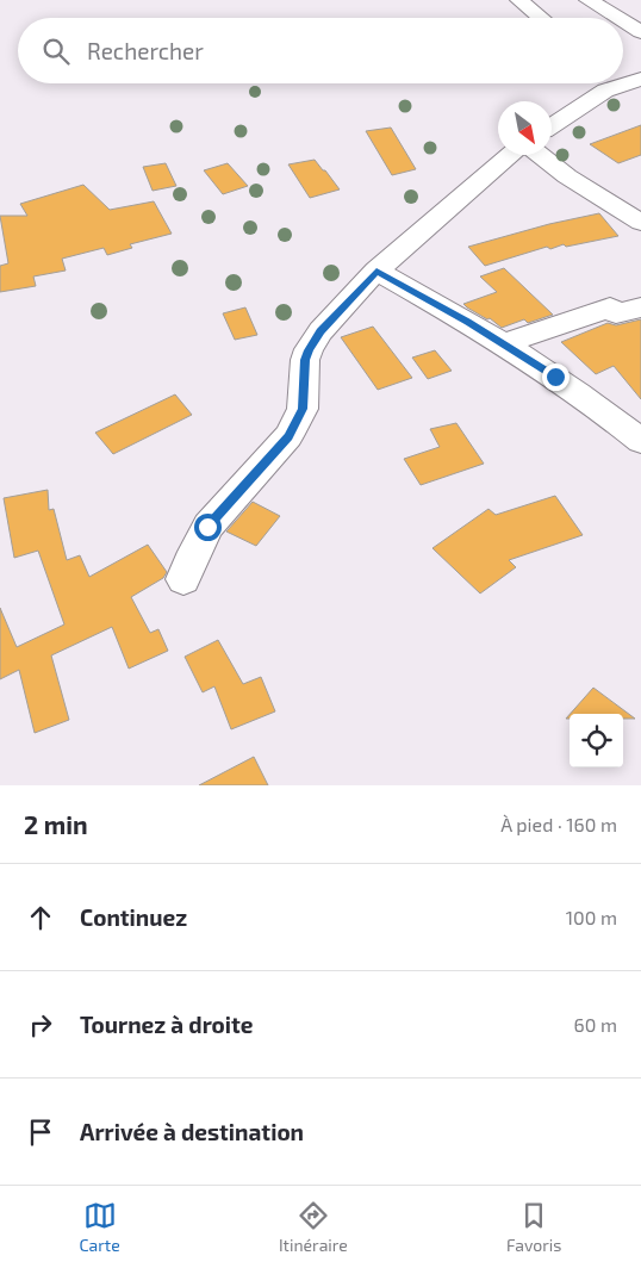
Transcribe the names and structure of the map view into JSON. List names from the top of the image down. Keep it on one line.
{"north":"bottom right","page":{"search":"Rechercher","heading":["2 min","À pied · 160 m"],"list":[["Continuez","100 m"],["Tournez à droite","60 m"],"Arrivée à destination"],"nav":["Carte","Itinéraire","Favoris"]}}
